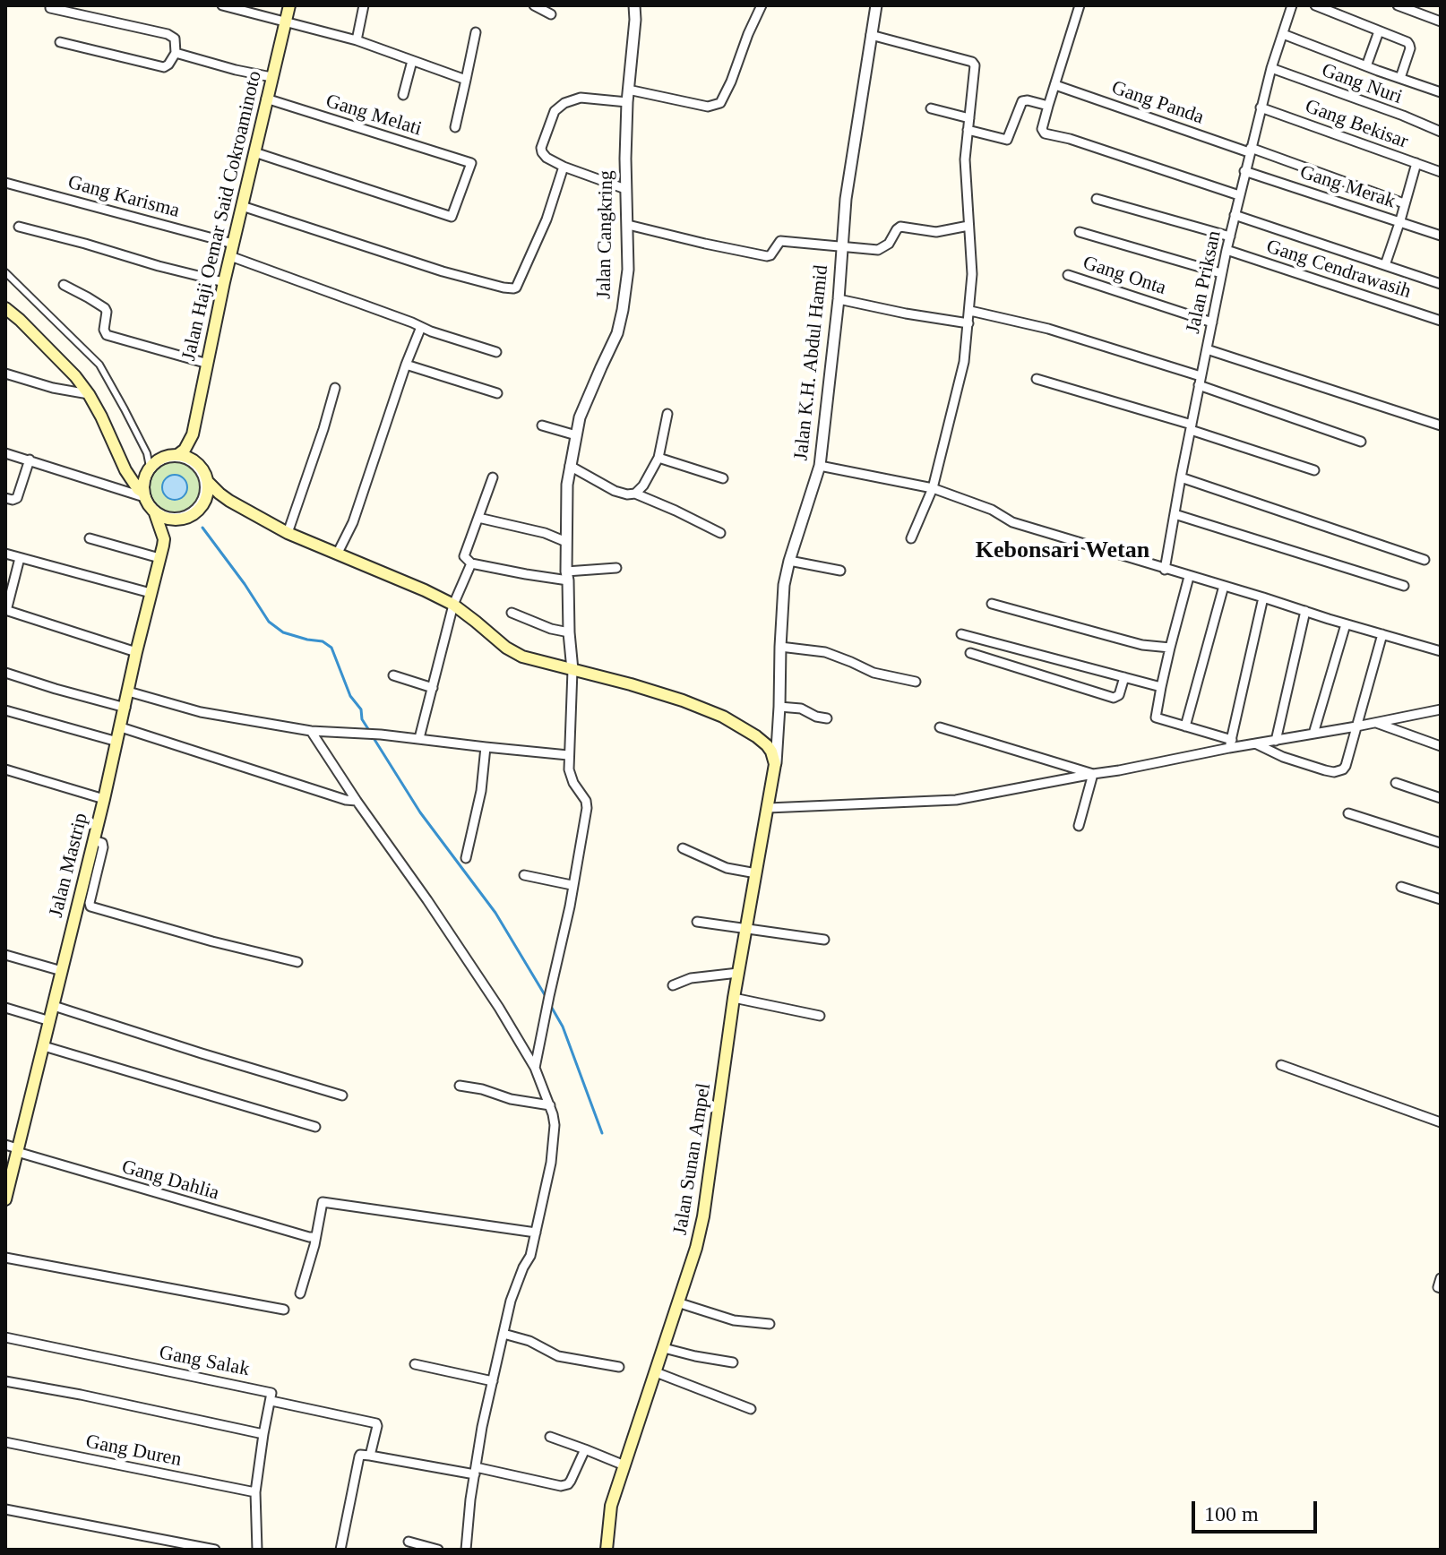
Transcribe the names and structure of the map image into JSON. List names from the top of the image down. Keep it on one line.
{"streets":{"main road":["Jalan Haji Oemar Said Cokroaminoto","Jalan Mastrip","Jalan Sunan Ampel"],"street":["Gang Nuri","Gang Panda","Gang Melati","Gang Bekisar","Gang Merak","Gang Karisma","Jalan Cangkring","Gang Cendrawasih","Gang Onta","Jalan Priksan","Jalan K.H. Abdul Hamid","Gang Dahlia","Gang Salak","Gang Duren"]},"crossings":[["Gang Nuri","Jalan Priksan"],["Gang Panda","Jalan Priksan"],["Gang Melati","Jalan Haji Oemar Said Cokroaminoto"],["Gang Bekisar","Jalan Priksan"],["Gang Merak","Jalan Priksan"],["Gang Karisma","Jalan Haji Oemar Said Cokroaminoto"],["Gang Cendrawasih","Jalan Priksan"],["Gang Onta","Jalan Priksan"],["Jalan K.H. Abdul Hamid","Jalan Sunan Ampel"],["Jalan Mastrip","Gang Dahlia"]],"districts":["Kebonsari Wetan"],"scale_bar":"100 m"}
